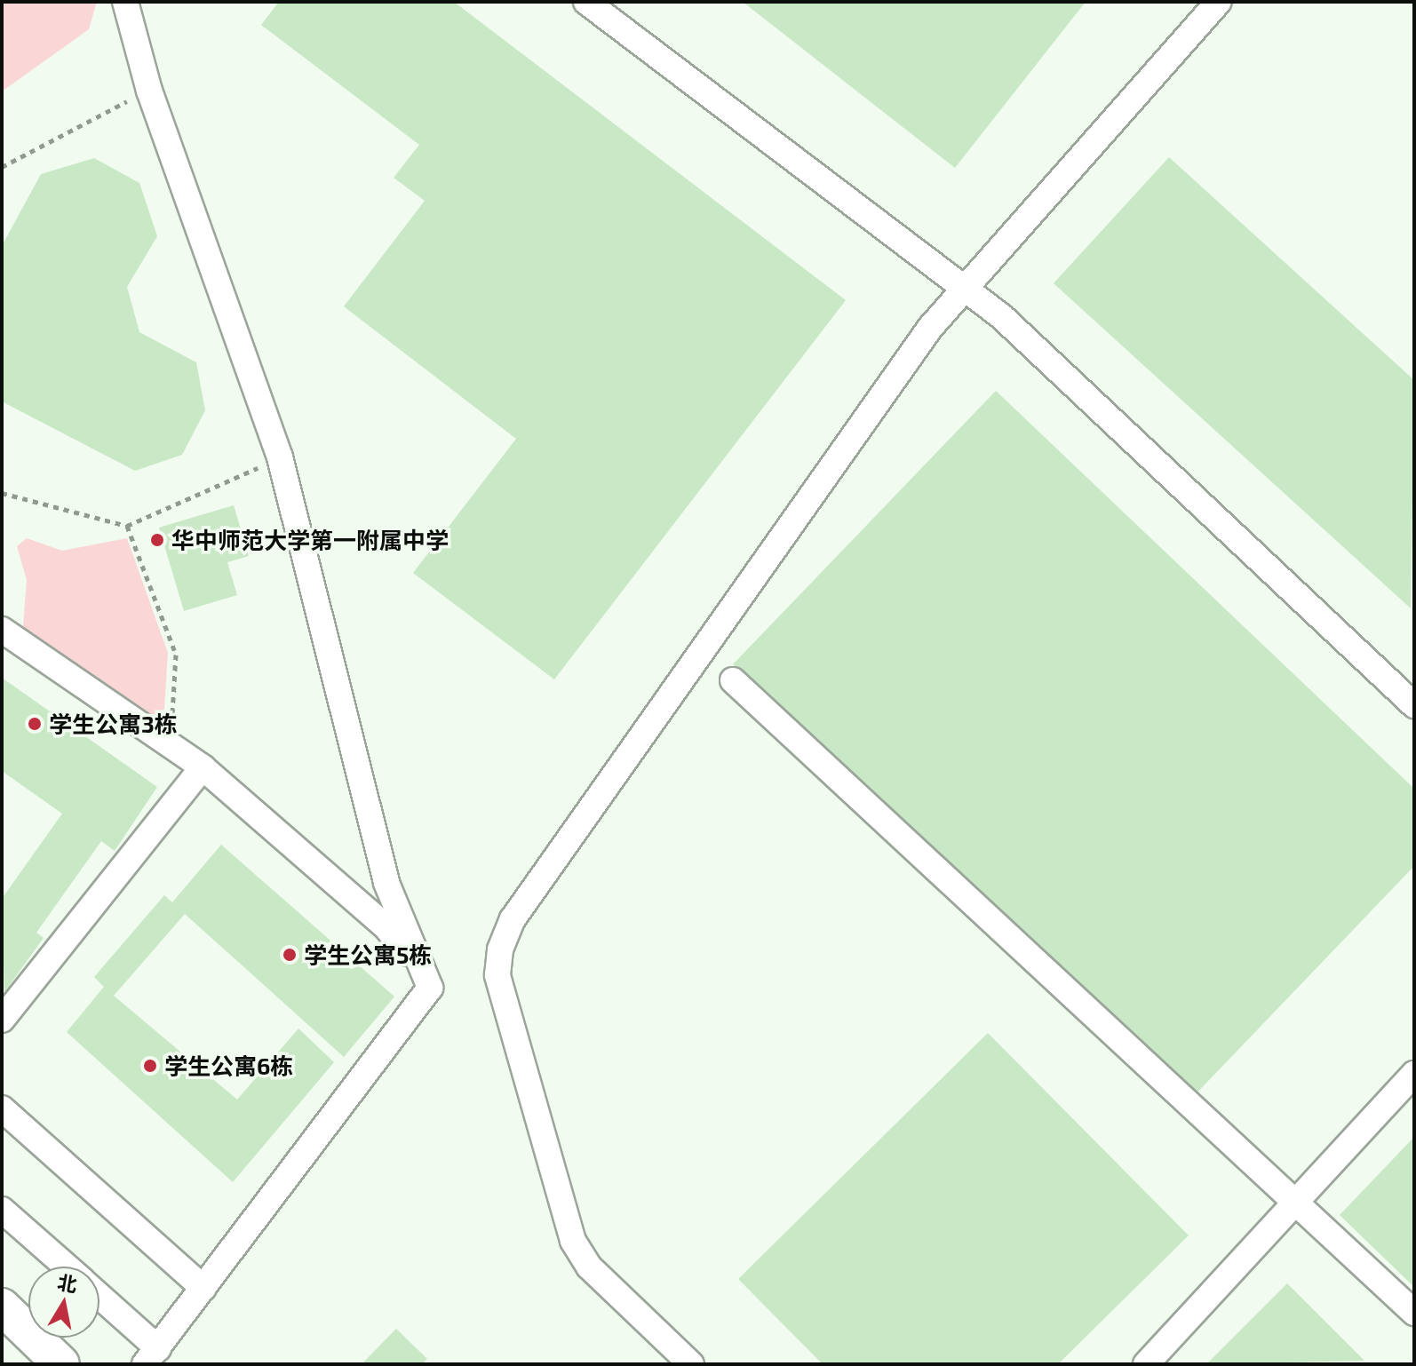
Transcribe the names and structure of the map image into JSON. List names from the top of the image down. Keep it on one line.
{"places":["华中师范大学第一附属中学","学生公寓3栋","学生公寓5栋","学生公寓6栋"],"north":"top"}
